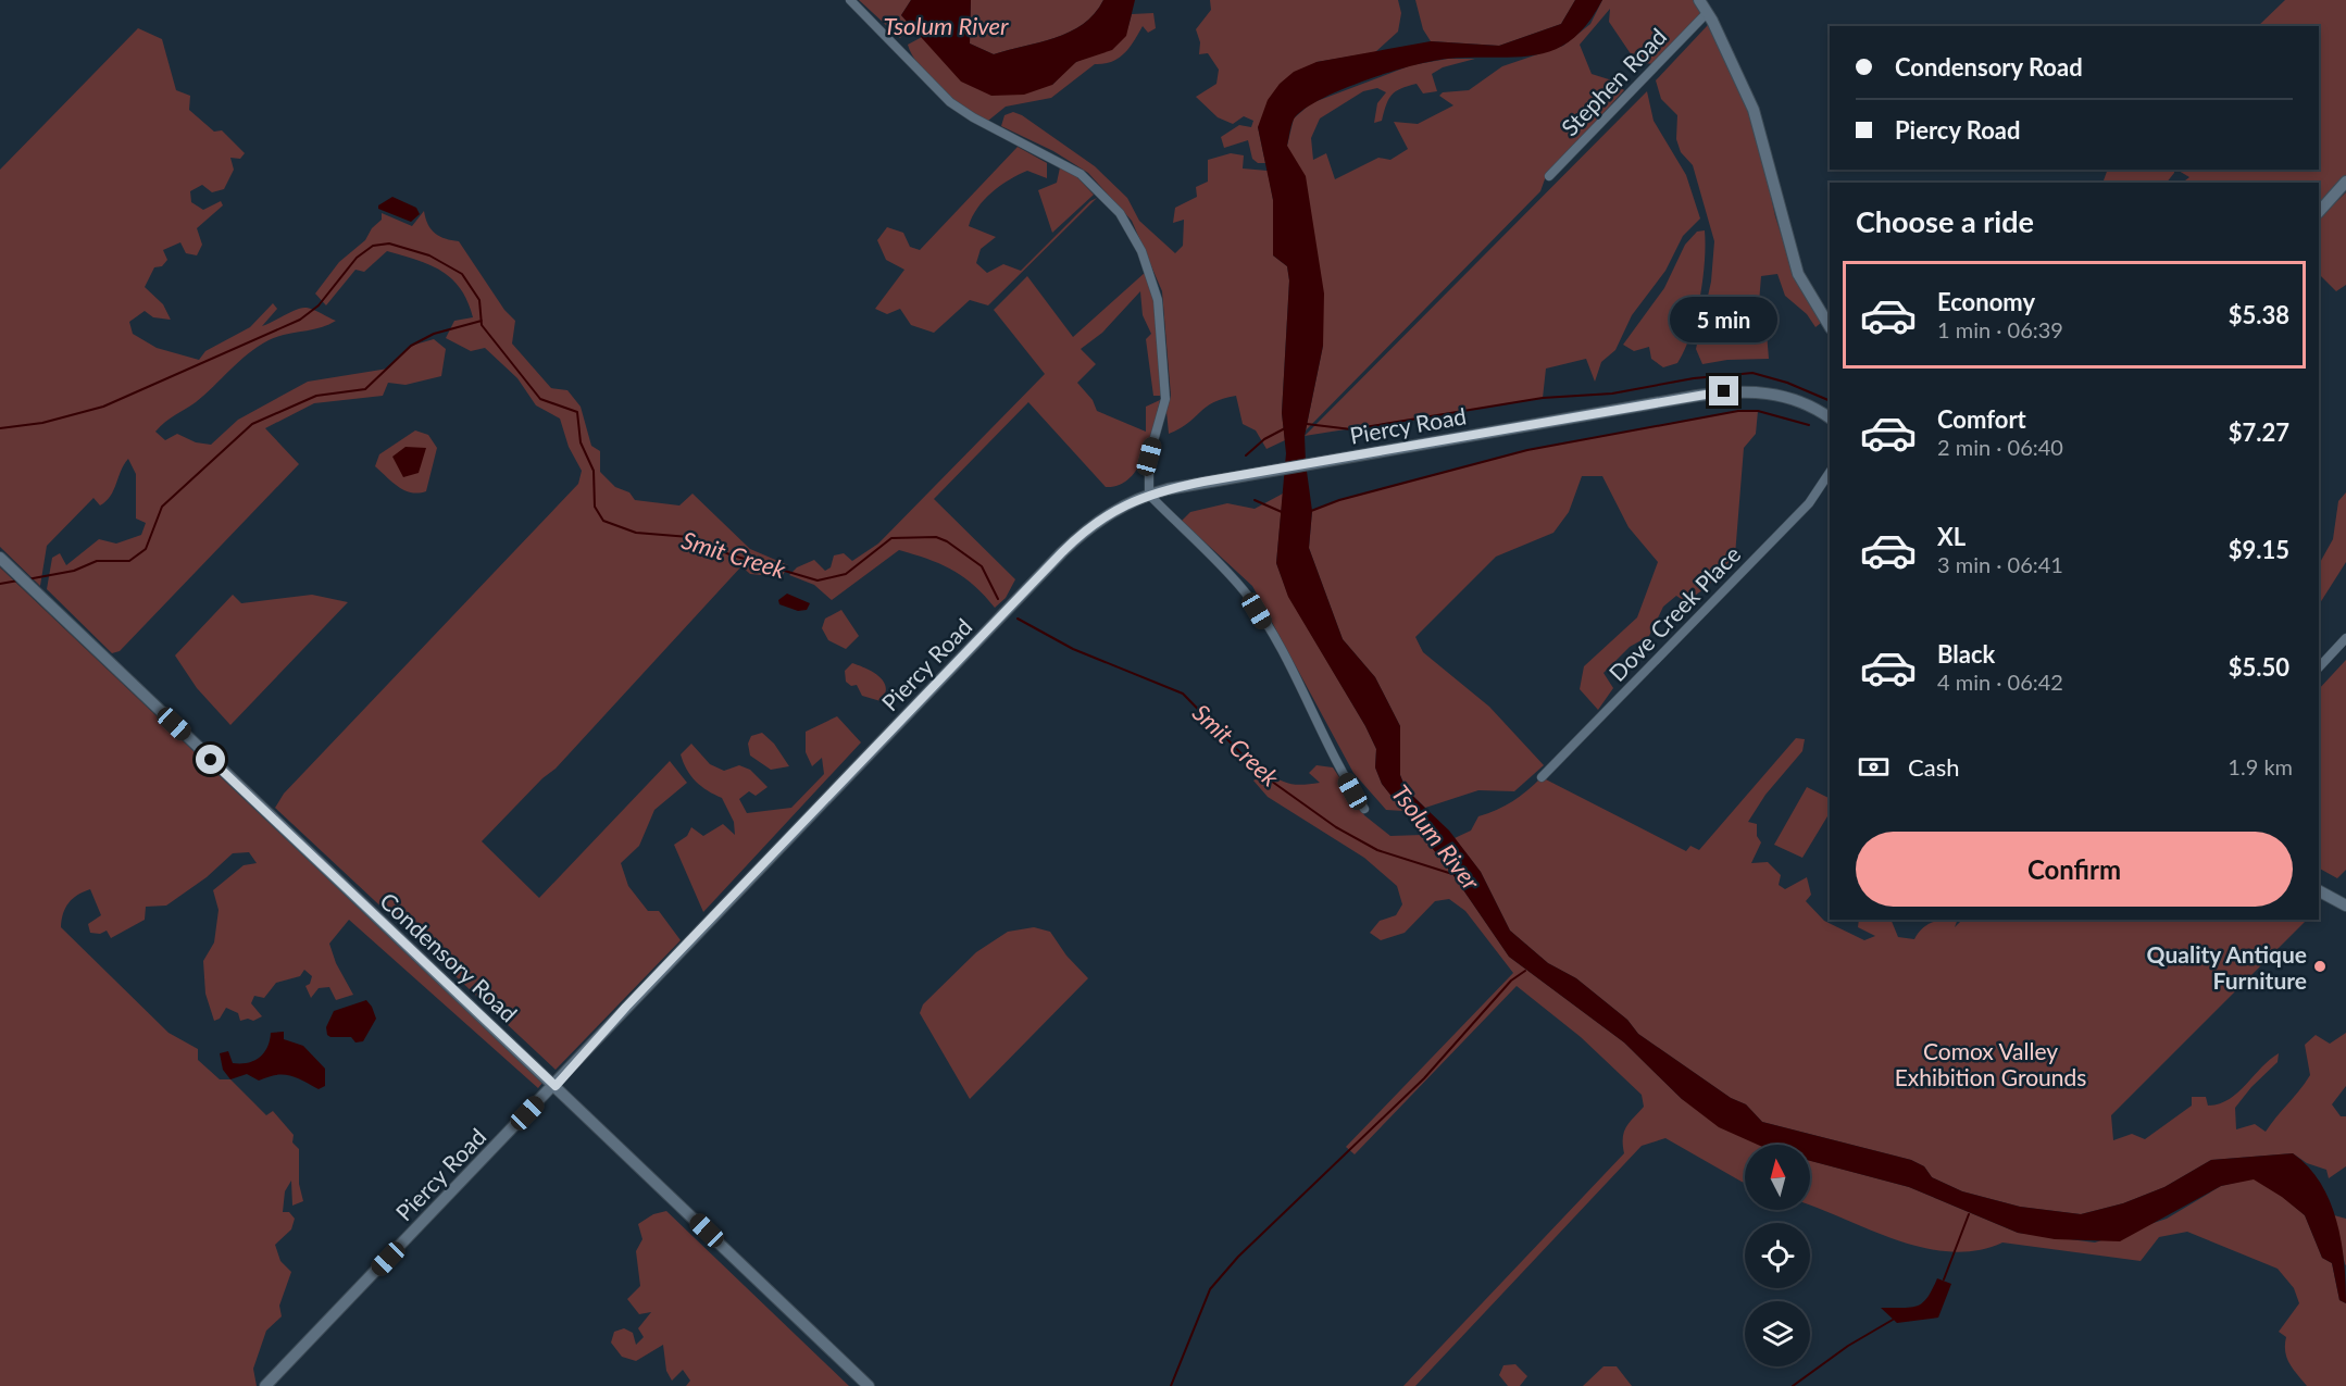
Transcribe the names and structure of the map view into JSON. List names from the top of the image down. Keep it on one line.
{"streets":{"main road":["Piercy Road","Condensory Road"],"street":["Stephen Road","Dove Creek Place"]},"crossings":[["Piercy Road","Condensory Road"]],"water":["Tsolum River","Smit Creek"],"parks":["Comox Valley Exhibition Grounds"],"places":["Quality Antique Furniture"],"north":"top","page":{"banner":["Condensory Road","Piercy Road"],"heading":"Choose a ride","list":[{"name":"Economy","note":"1 min · 06:39","value":"$5.38"},{"name":"Comfort","note":"2 min · 06:40","value":"$7.27"},{"name":"XL","note":"3 min · 06:41","value":"$9.15"},{"name":"Black","note":"4 min · 06:42","value":"$5.50"}],"bubble":"5 min","pay":["Cash","1.9 km"],"buttons":"Confirm"}}
